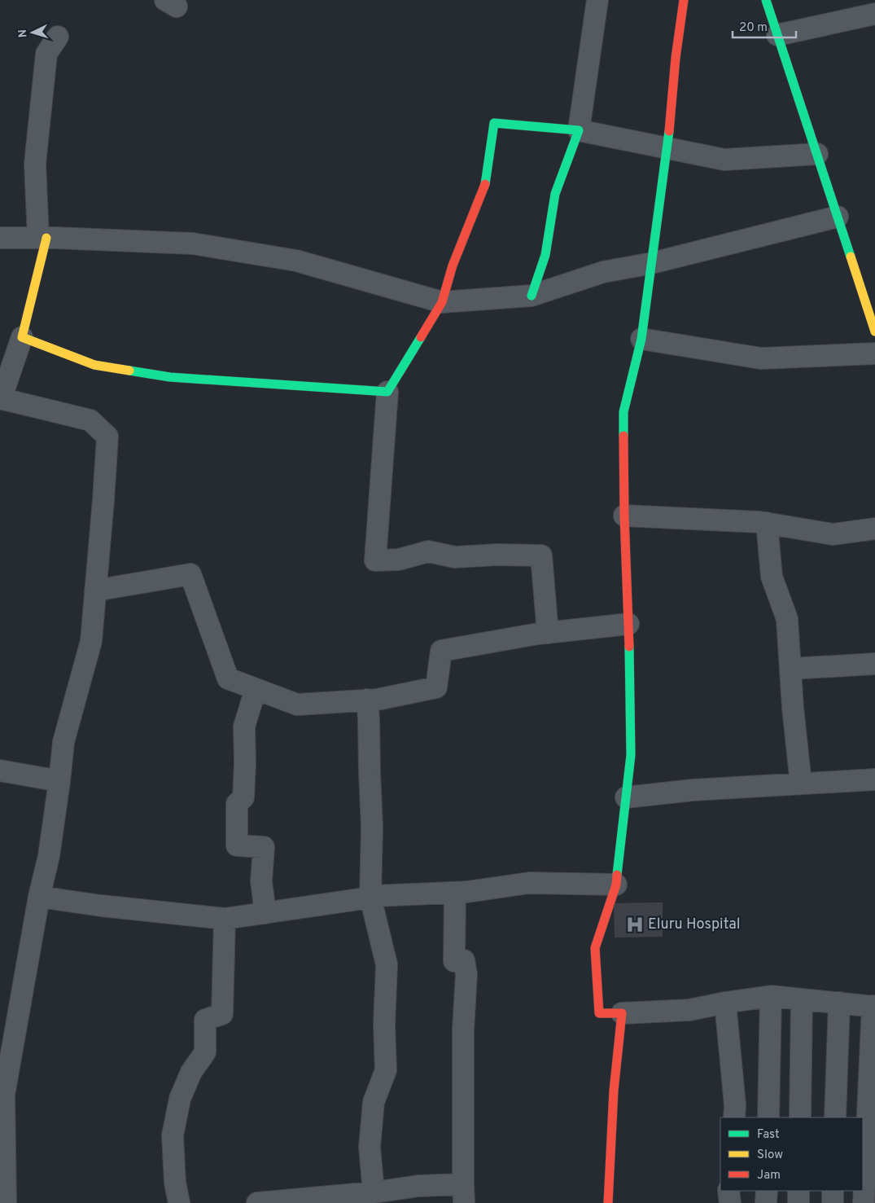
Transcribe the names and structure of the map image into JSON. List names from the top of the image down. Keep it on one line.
{"places":{"hospital":["Eluru Hospital"]},"legend":["Fast","Slow","Jam"],"scale_bar":"20 m","north":"left"}
